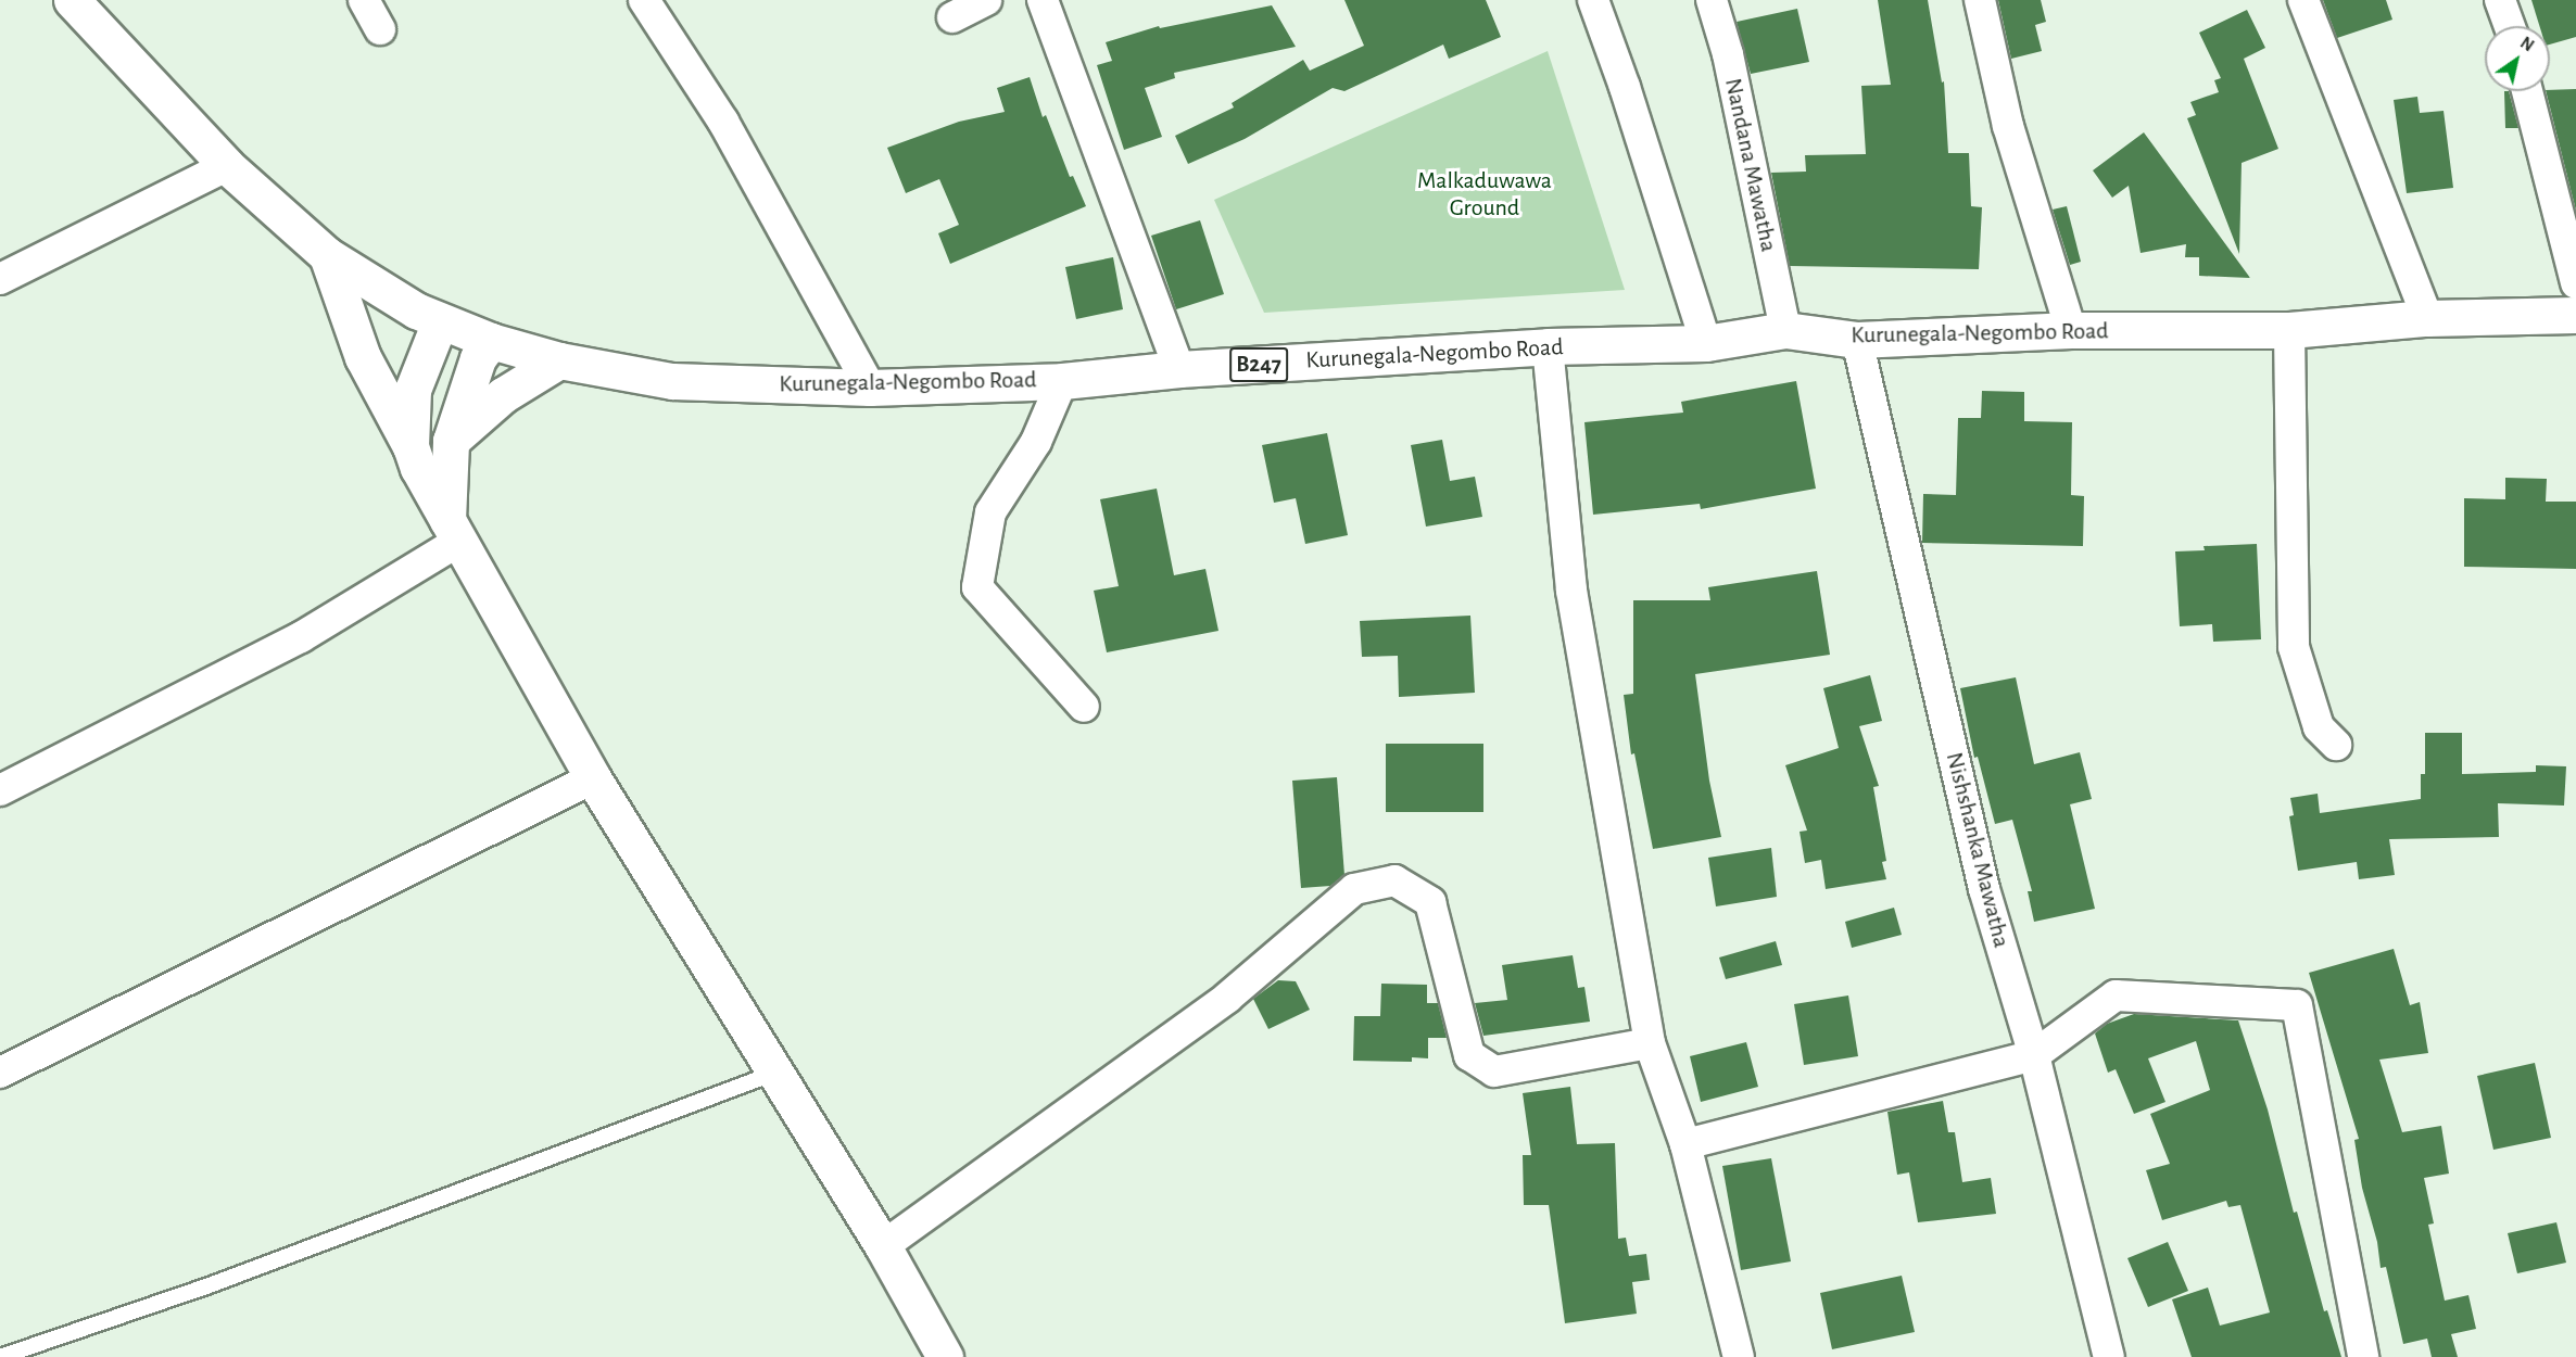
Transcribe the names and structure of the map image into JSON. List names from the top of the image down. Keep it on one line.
{"streets":{"main road":["Kurunegala-Negombo Road","B247"],"street":["Nandana Mawatha","Nishshanka Mawatha"]},"crossings":[["Nandana Mawatha","Kurunegala-Negombo Road"],["Kurunegala-Negombo Road","Nishshanka Mawatha"]],"parks":["Malkaduwawa Ground"],"north":"top right"}
